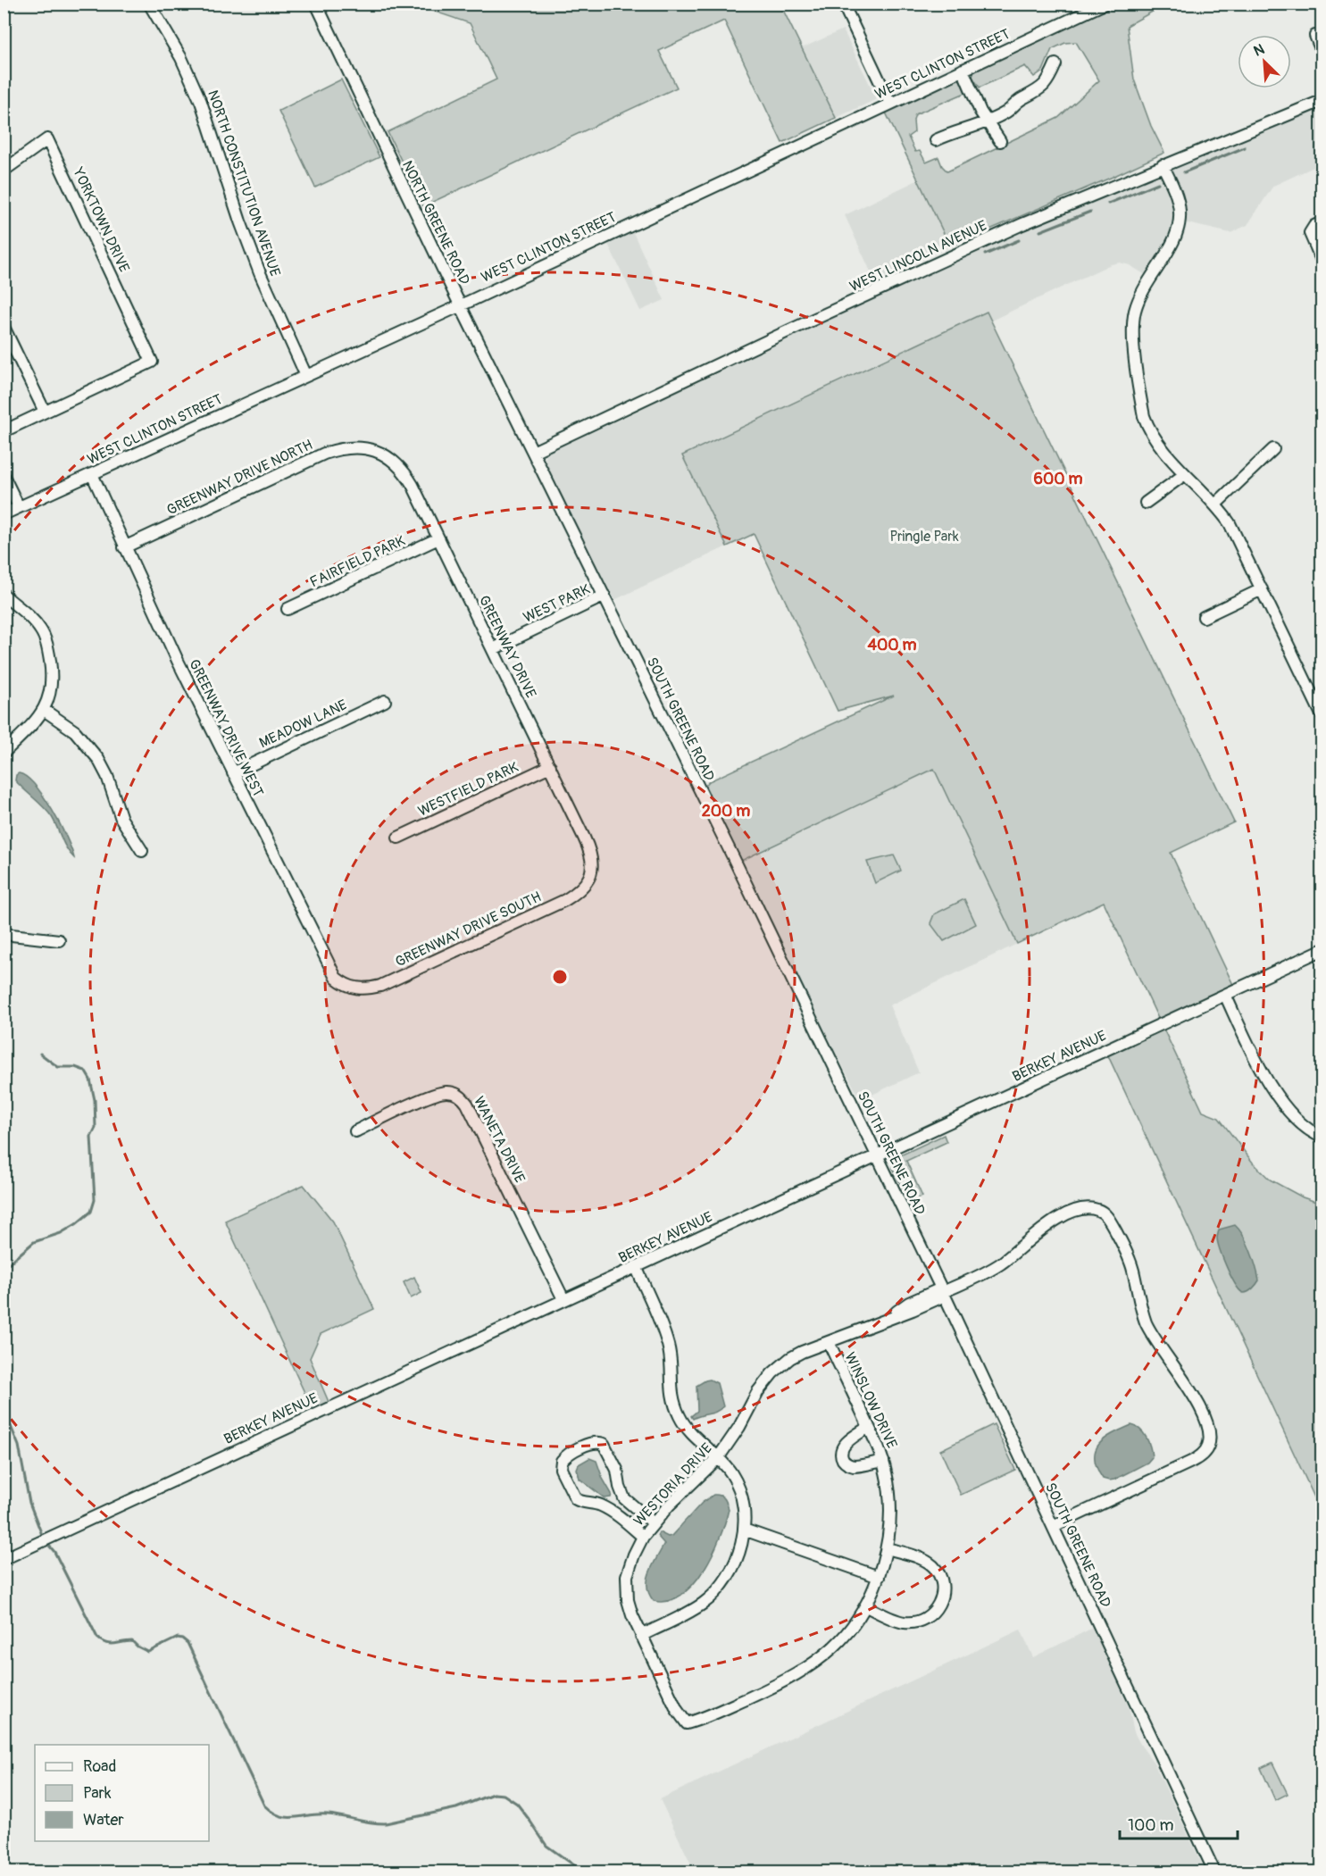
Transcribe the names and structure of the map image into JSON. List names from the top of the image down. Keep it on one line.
{"streets":{"street":["WEST CLINTON STREET","NORTH CONSTITUTION AVENUE","YORKTOWN DRIVE","NORTH GREENE ROAD","WEST LINCOLN AVENUE","GREENWAY DRIVE NORTH","FAIRFIELD PARK","WEST PARK","GREENWAY DRIVE","SOUTH GREENE ROAD","MEADOW LANE","GREENWAY DRIVE WEST","WESTFIELD PARK","GREENWAY DRIVE SOUTH","BERKEY AVENUE","WANETA DRIVE","WINSLOW DRIVE","WESTORIA DRIVE"]},"crossings":[["WEST CLINTON STREET","NORTH CONSTITUTION AVENUE"],["WEST CLINTON STREET","NORTH GREENE ROAD"],["WEST CLINTON STREET","GREENWAY DRIVE WEST"],["NORTH GREENE ROAD","WEST LINCOLN AVENUE"],["NORTH GREENE ROAD","SOUTH GREENE ROAD"],["WEST LINCOLN AVENUE","SOUTH GREENE ROAD"],["GREENWAY DRIVE NORTH","GREENWAY DRIVE"],["GREENWAY DRIVE NORTH","GREENWAY DRIVE WEST"],["FAIRFIELD PARK","GREENWAY DRIVE"],["WEST PARK","GREENWAY DRIVE"],["WEST PARK","SOUTH GREENE ROAD"],["GREENWAY DRIVE","WESTFIELD PARK"],["GREENWAY DRIVE","GREENWAY DRIVE SOUTH"],["SOUTH GREENE ROAD","BERKEY AVENUE"],["SOUTH GREENE ROAD","WESTORIA DRIVE"],["MEADOW LANE","GREENWAY DRIVE WEST"],["GREENWAY DRIVE WEST","GREENWAY DRIVE SOUTH"],["BERKEY AVENUE","WANETA DRIVE"],["WINSLOW DRIVE","WESTORIA DRIVE"]],"parks":["Pringle Park"],"legend":["Road","Park","Water"],"scale_bar":"100 m","north":"top left","rings":["600 m","400 m","200 m"]}
